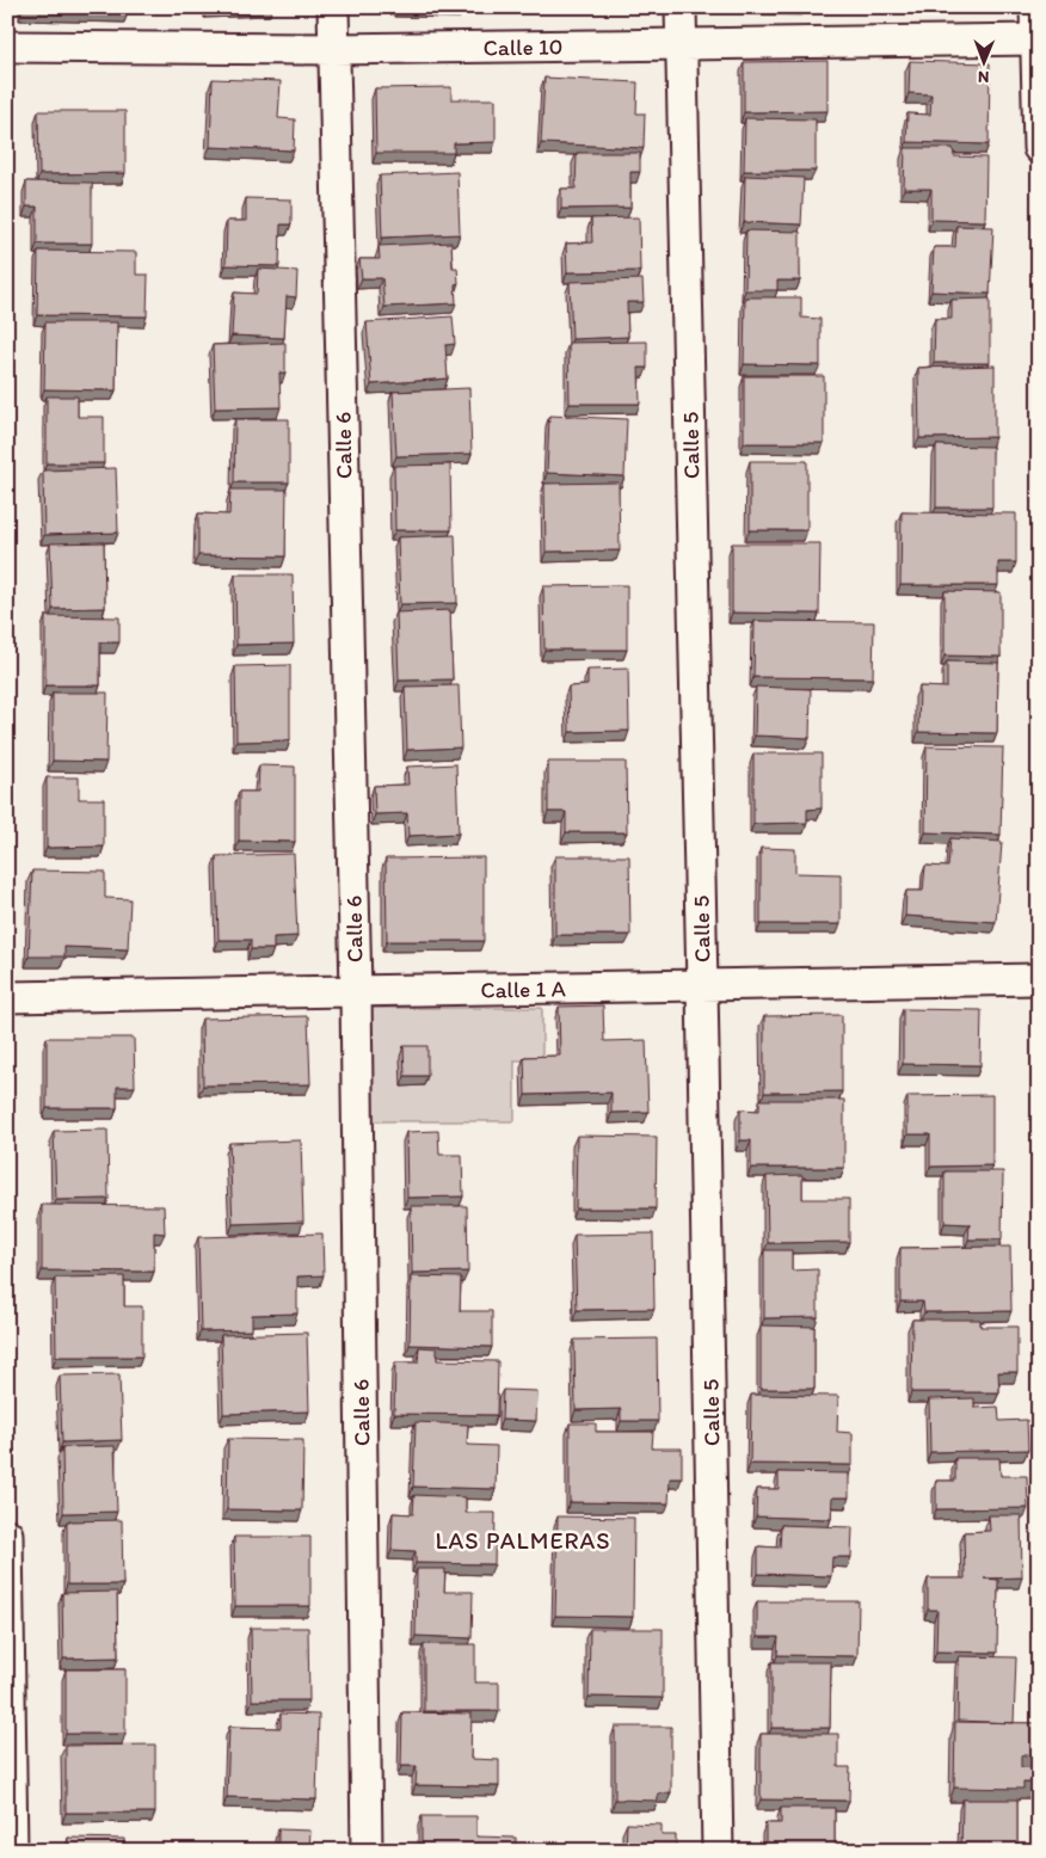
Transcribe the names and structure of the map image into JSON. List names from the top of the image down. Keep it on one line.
{"streets":{"street":["Calle 10","Calle 6","Calle 5","Calle 1 A"]},"crossings":[["Calle 10","Calle 6"],["Calle 10","Calle 5"],["Calle 6","Calle 1 A"],["Calle 5","Calle 1 A"]],"districts":["LAS PALMERAS"],"north":"bottom"}
